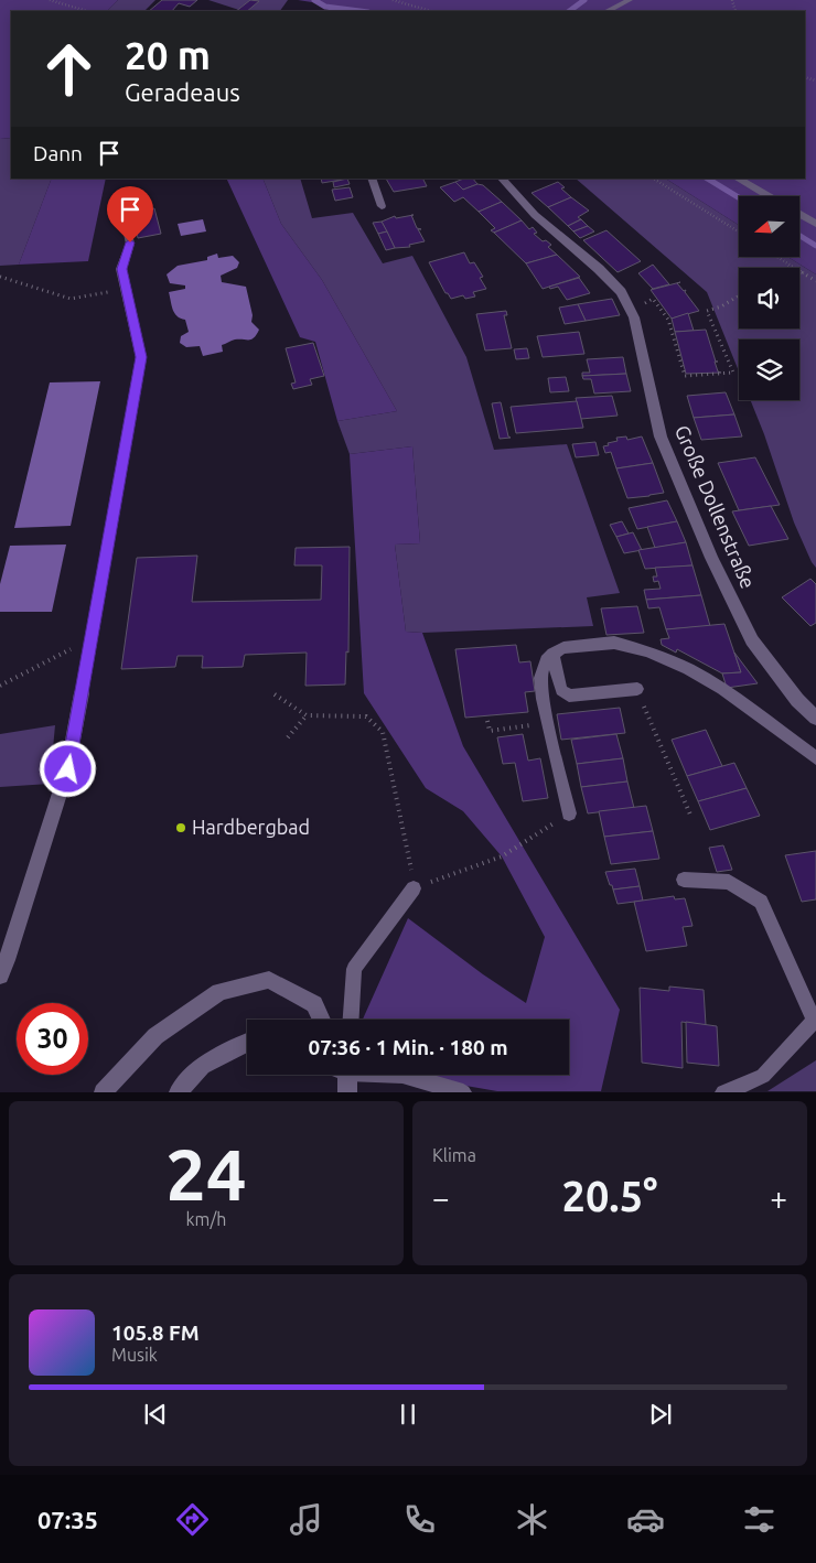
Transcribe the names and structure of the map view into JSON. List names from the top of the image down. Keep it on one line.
{"streets":{"street":["Große Dollenstraße"]},"places":["Hardbergbad"],"north":"left","page":{"turn":["20 m","Geradeaus"],"then":"Dann","limit":"30","trip":"07:36 · 1 Min. · 180 m","tile":[["24","km/h"],"Klima"],"heat":["−","20.5°","+"],"song":["105.8 FM","Musik"],"tabs":"07:35"}}
